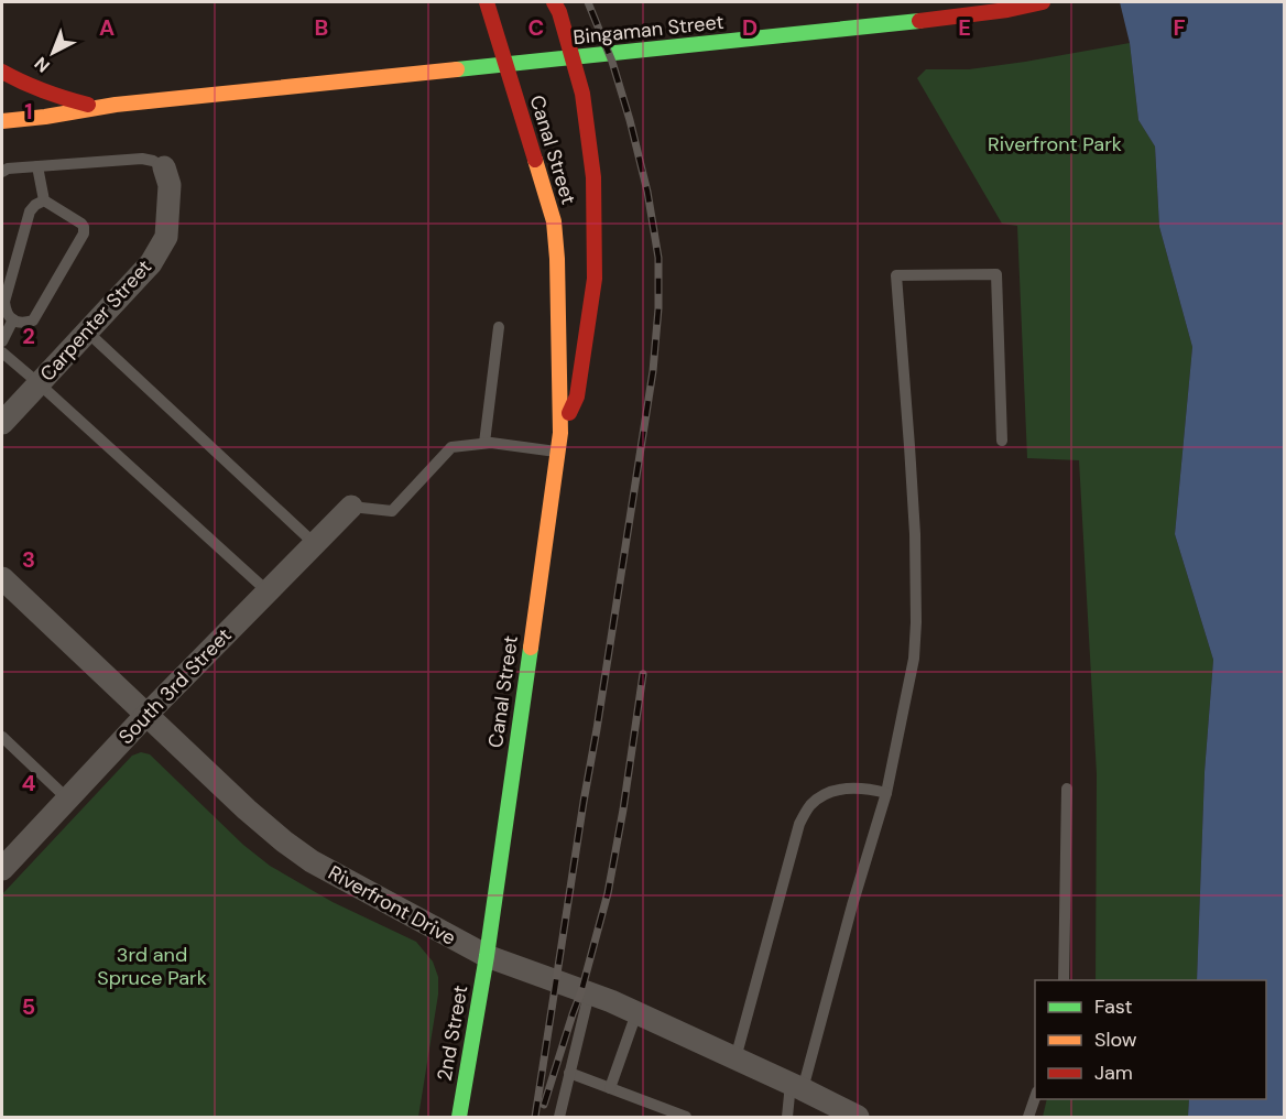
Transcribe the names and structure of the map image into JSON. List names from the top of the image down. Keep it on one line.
{"streets":{"street":["Bingaman Street","Canal Street","Carpenter Street","South 3rd Street","Riverfront Drive","2nd Street"]},"crossings":[["Canal Street","Riverfront Drive"],["Canal Street","2nd Street"],["South 3rd Street","Riverfront Drive"],["Riverfront Drive","2nd Street"]],"parks":["Riverfront Park","3rd and Spruce Park"],"legend":["Fast","Slow","Jam"],"north":"bottom left","grid":{"columns":["A","B","C","D","E","F"],"rows":["1","2","3","4","5"]}}
